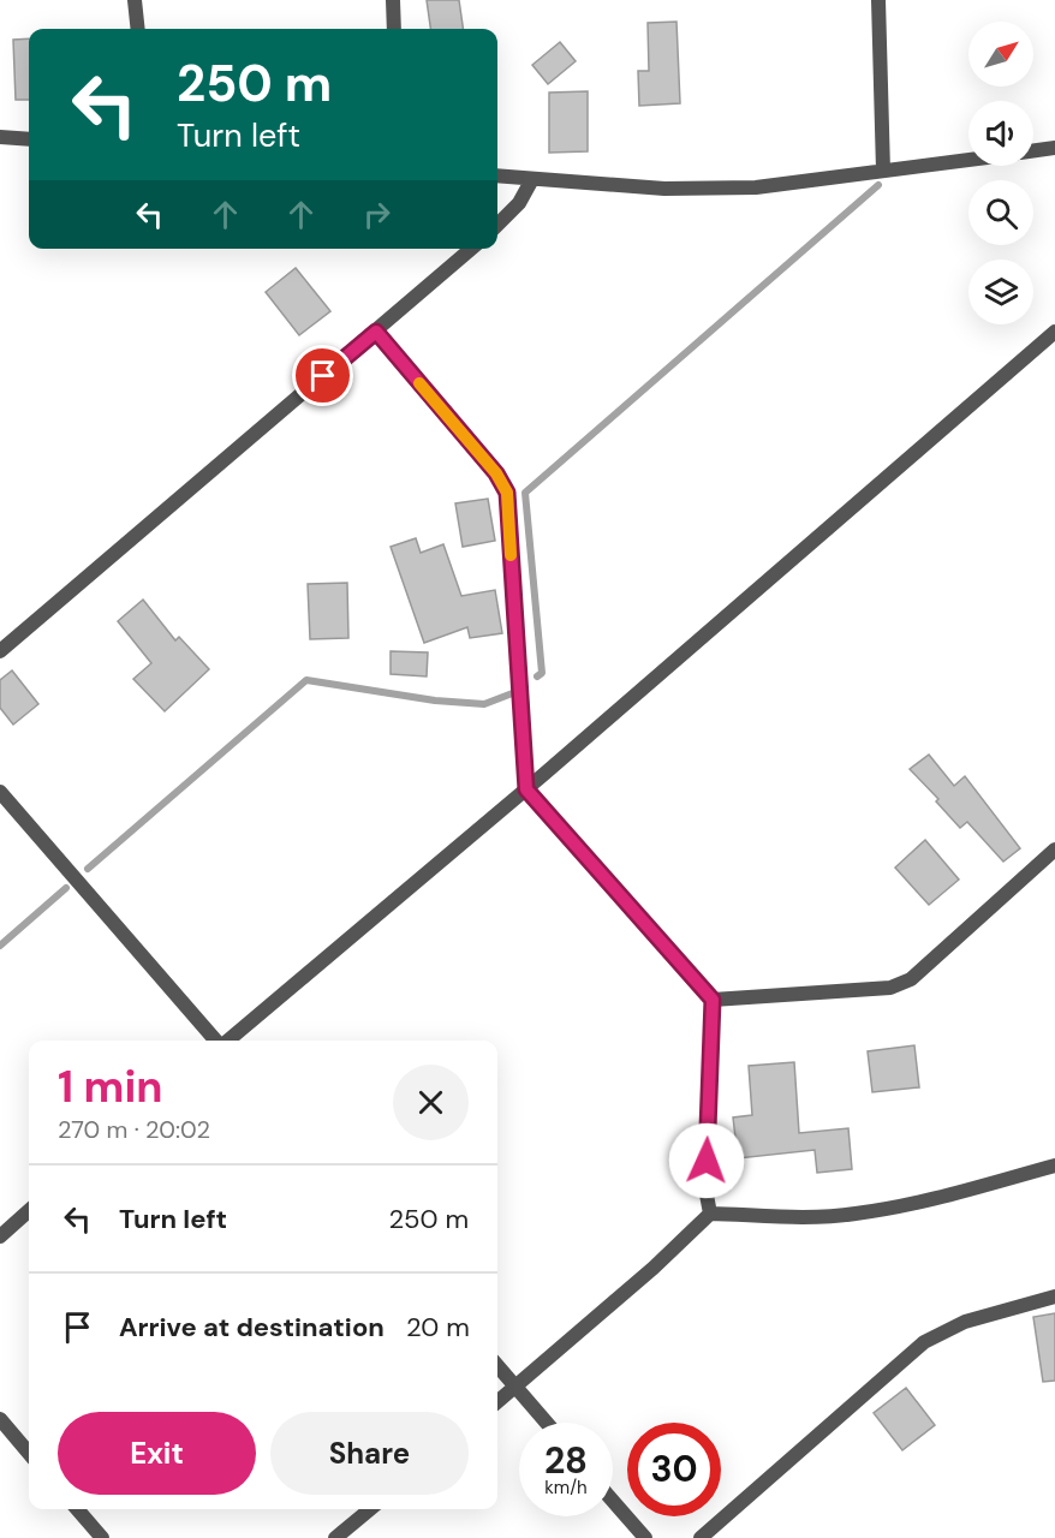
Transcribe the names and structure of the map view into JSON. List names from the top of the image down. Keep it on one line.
{"north":"top right","page":{"turn":["250 m","Turn left"],"heading":["1 min","270 m · 20:02"],"list":[{"name":"Turn left","value":"250 m"},{"name":"Arrive at destination","value":"20 m"}],"buttons":["Exit","Share"],"speed":"28 km/h","limit":"30"}}
